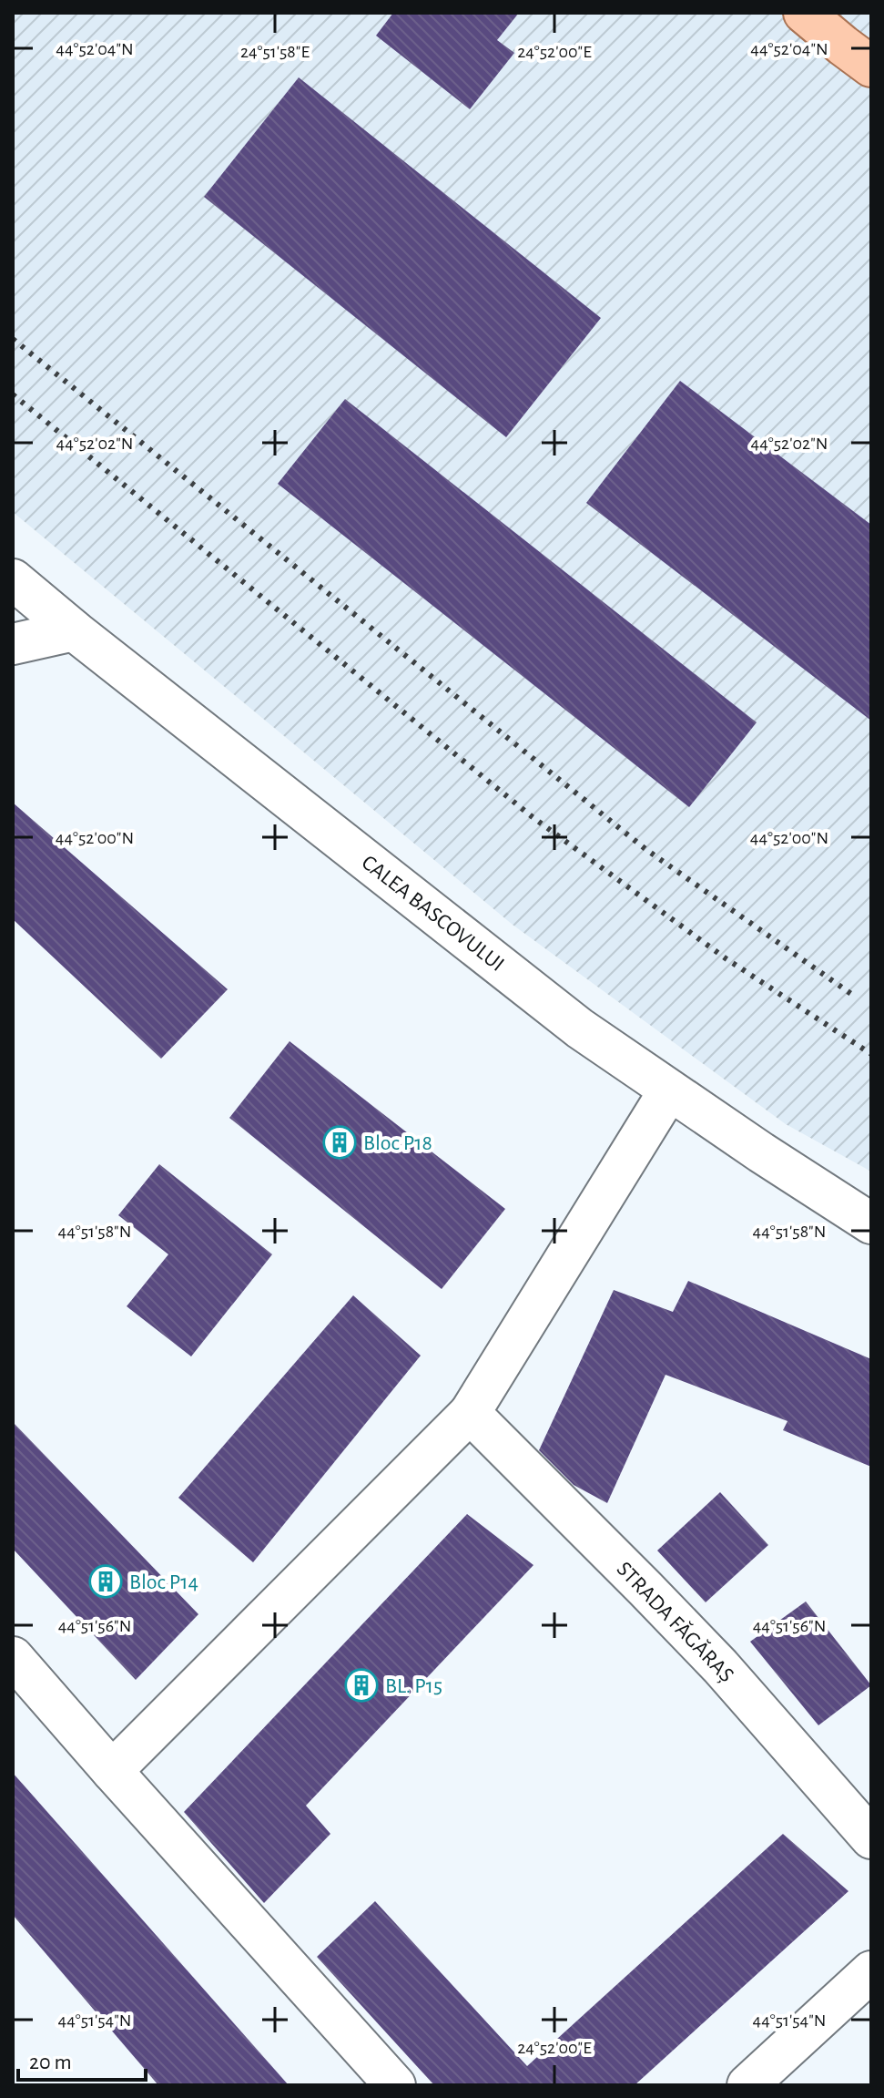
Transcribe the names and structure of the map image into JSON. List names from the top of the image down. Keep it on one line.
{"streets":{"street":["CALEA BASCOVULUI","STRADA FĂGĂRAȘ"]},"places":{"building":["Bloc P18","Bloc P14","BL. P15"]},"scale_bar":"20 m","coordinates":["44°52'04\"N","24°51'58\"E","24°52'00\"E","44°52'02\"N","44°52'00\"N","44°51'58\"N","44°51'56\"N","44°51'54\"N"]}
